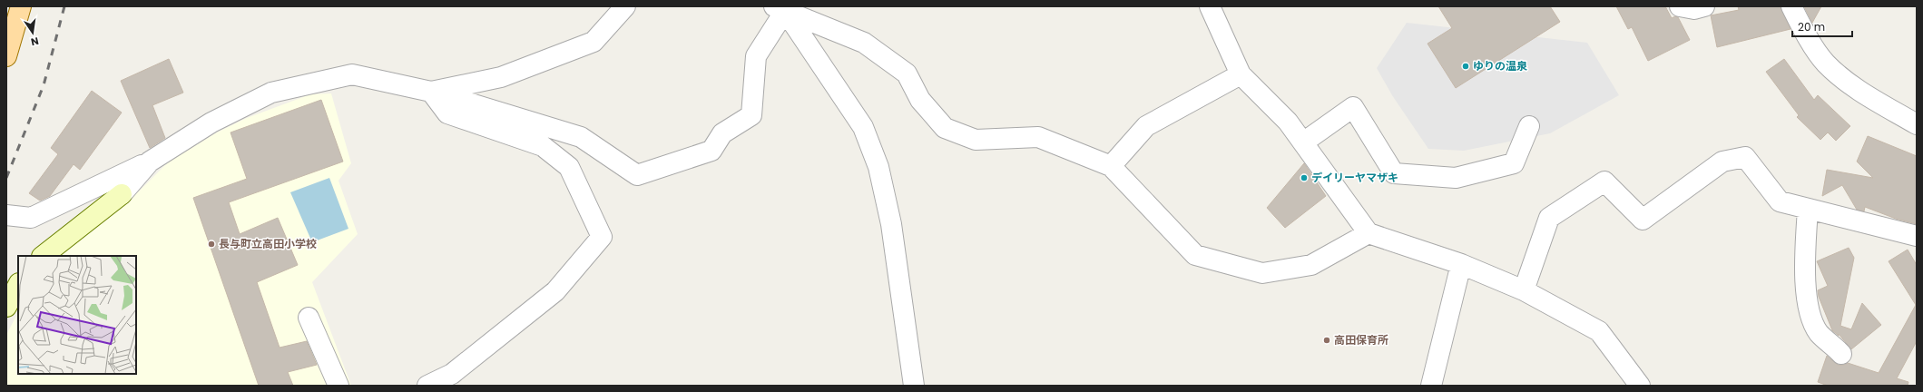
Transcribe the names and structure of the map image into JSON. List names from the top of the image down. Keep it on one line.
{"places":["ゆりの温泉","デイリーヤマザキ","長与町立高田小学校","高田保育所"],"scale_bar":"20 m","north":"bottom"}
